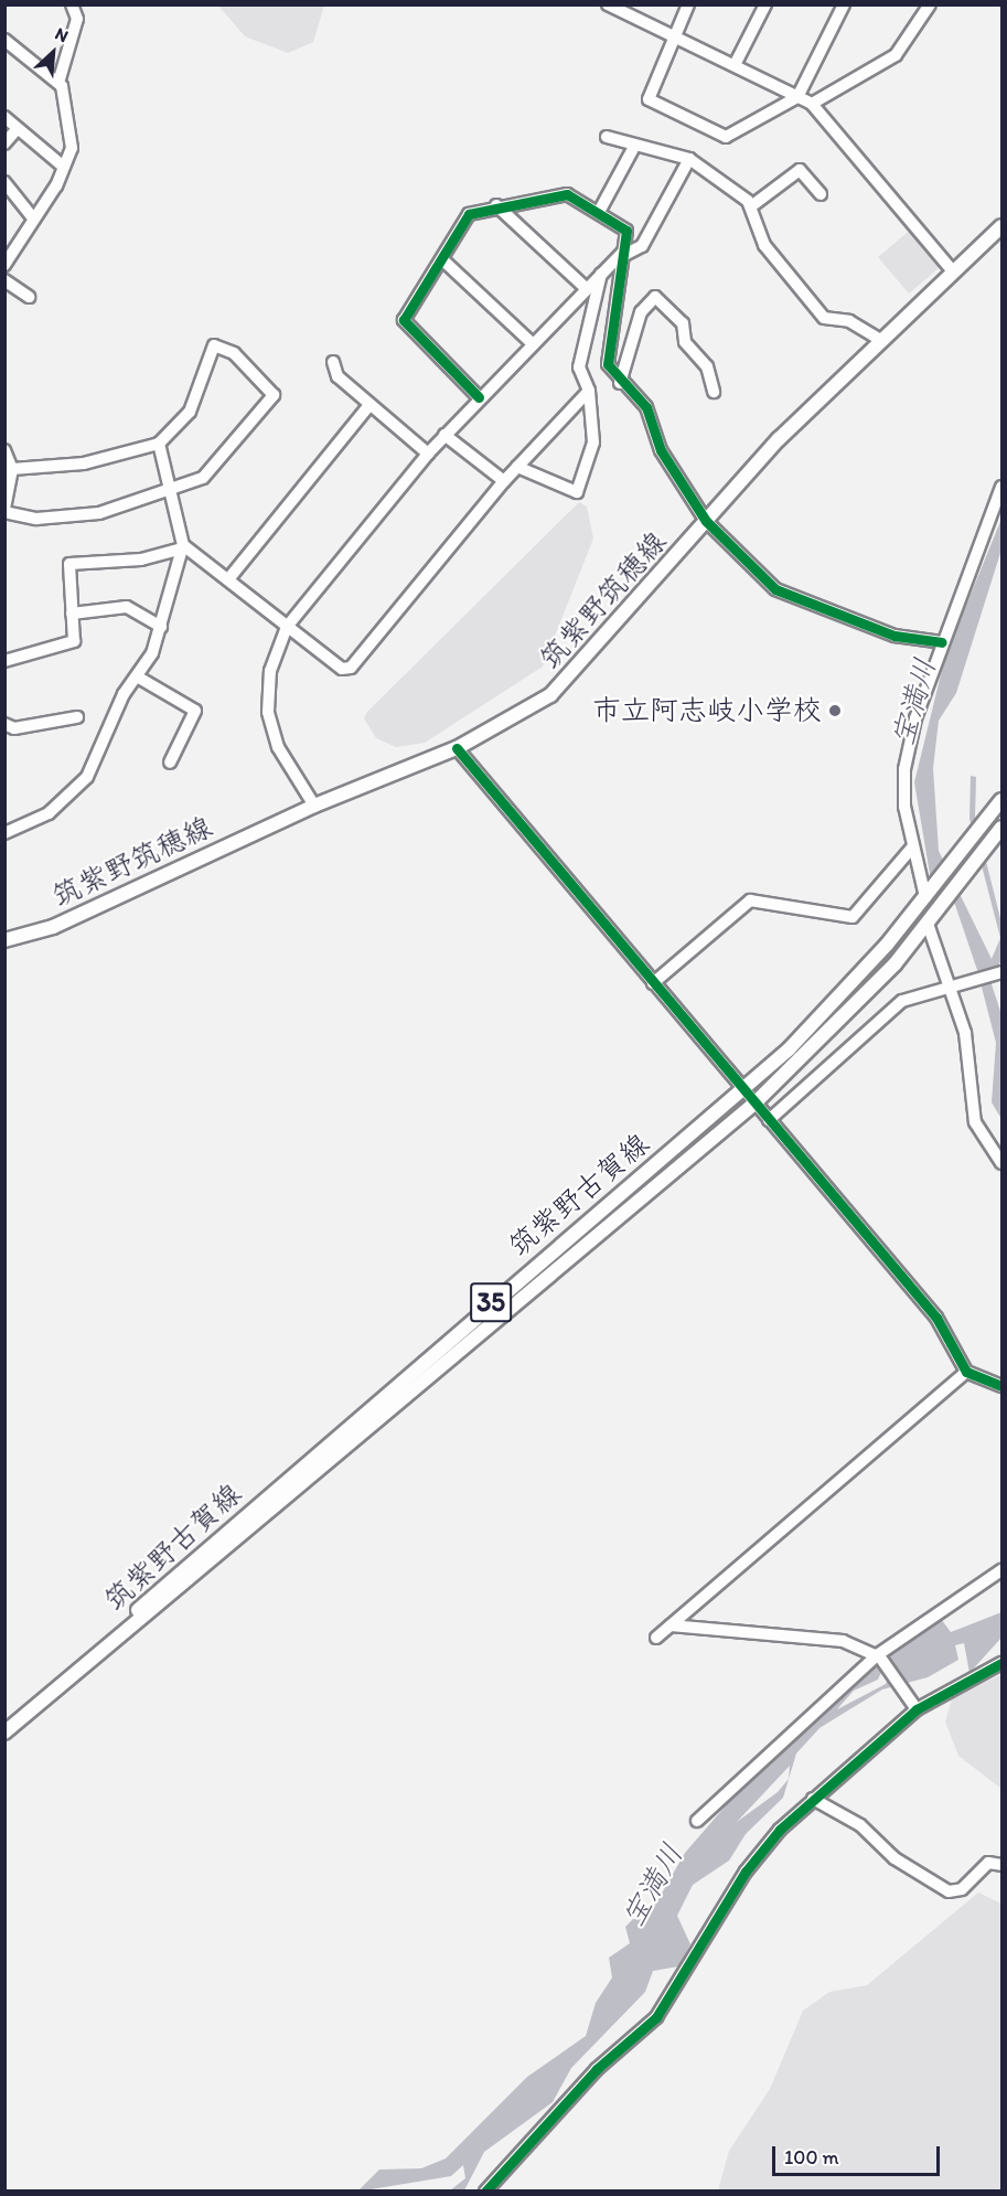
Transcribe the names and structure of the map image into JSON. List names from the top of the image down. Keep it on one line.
{"streets":{"main road":["筑紫野筑穂線","筑紫野古賀線","35"]},"water":["宝満川"],"places":["市立阿志岐小学校"],"scale_bar":"100 m","north":"top right"}
